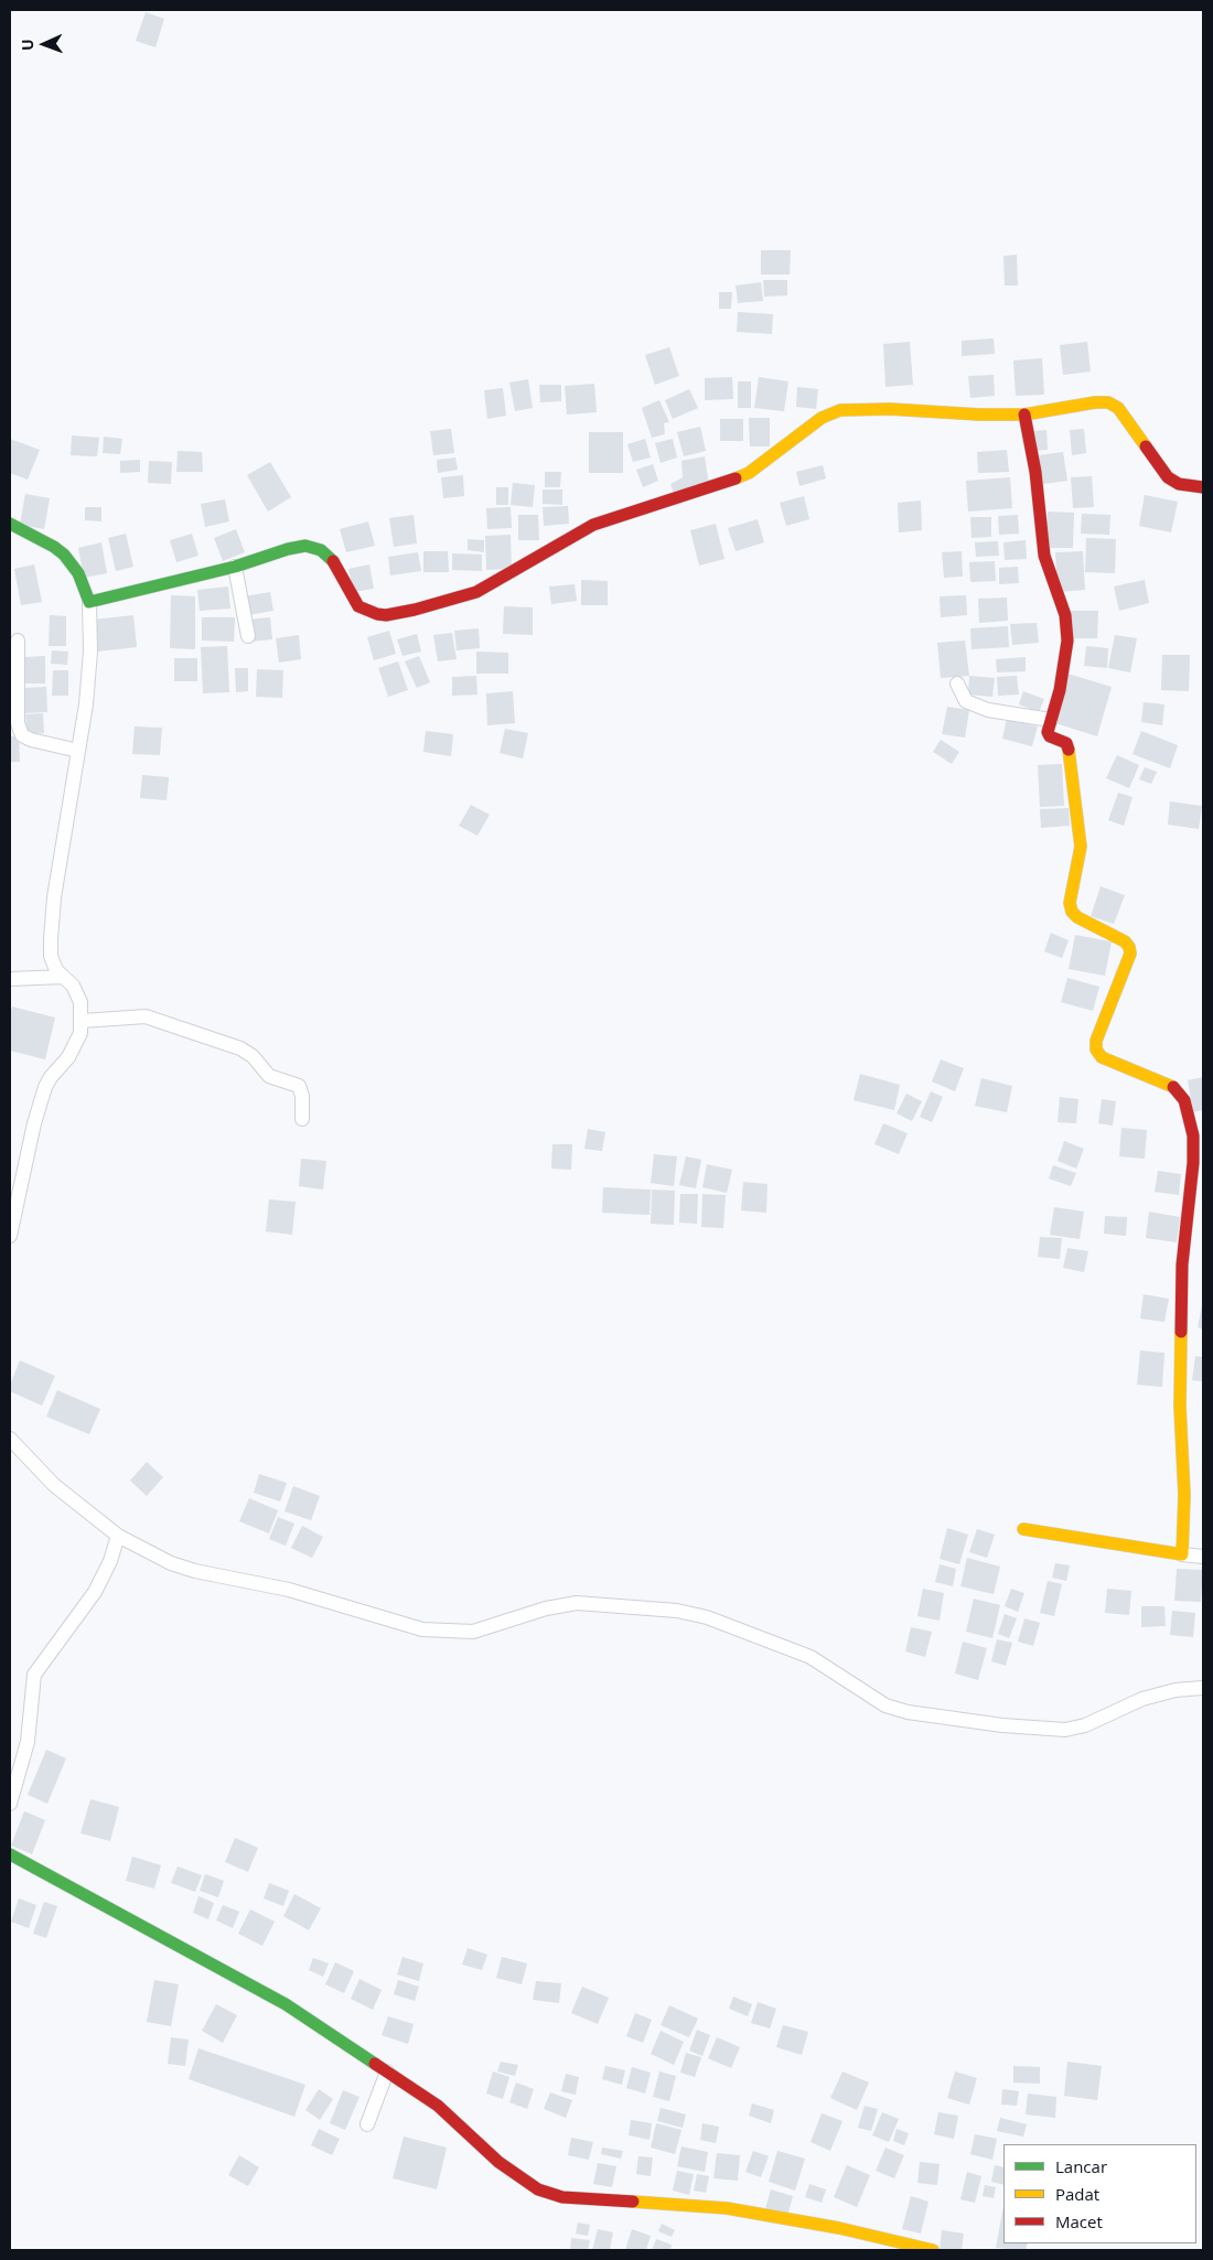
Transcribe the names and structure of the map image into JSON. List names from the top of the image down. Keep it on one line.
{"legend":["Lancar","Padat","Macet"],"north":"left"}
